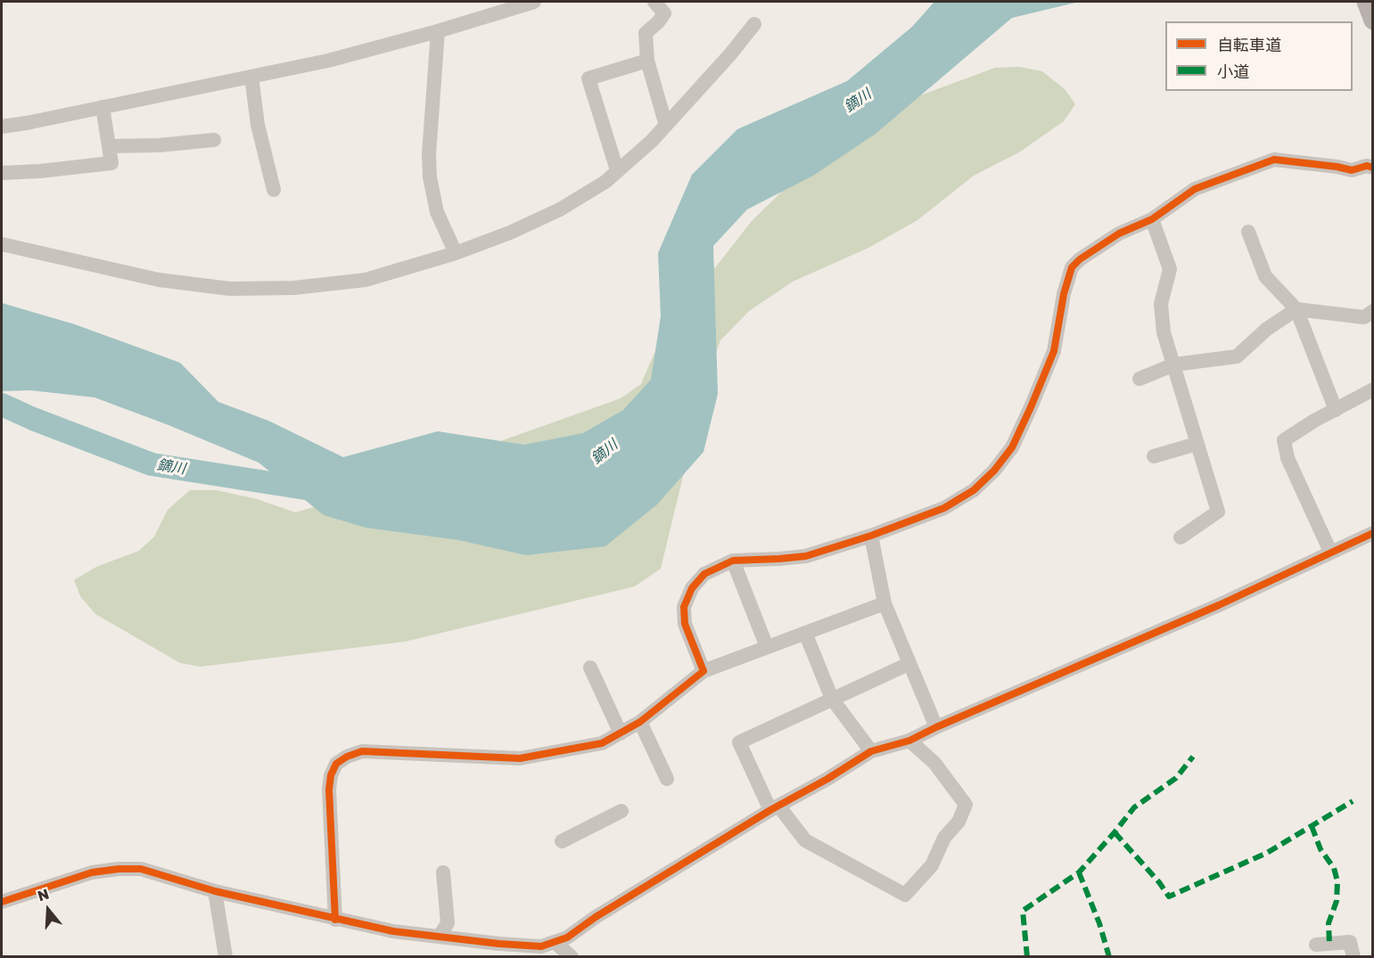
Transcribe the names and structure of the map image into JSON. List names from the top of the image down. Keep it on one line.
{"water":["鏑川"],"legend":["自転車道","小道"],"north":"top"}
